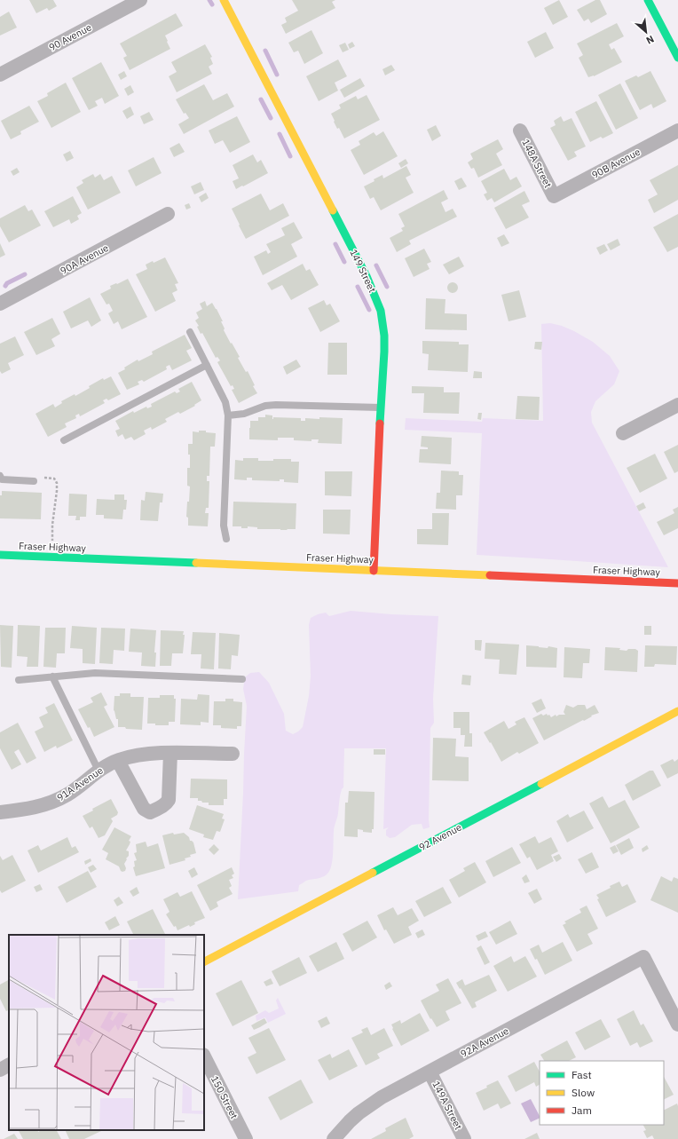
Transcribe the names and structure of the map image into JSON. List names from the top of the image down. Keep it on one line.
{"streets":{"street":["90 Avenue","148A Street","90B Avenue","90A Avenue","149 Street","Fraser Highway","91A Avenue","92 Avenue","92A Avenue","150 Street","149A Street"]},"crossings":[["148A Street","90B Avenue"],["149 Street","Fraser Highway"],["92A Avenue","149A Street"]],"legend":["Fast","Slow","Jam"],"north":"bottom right"}
